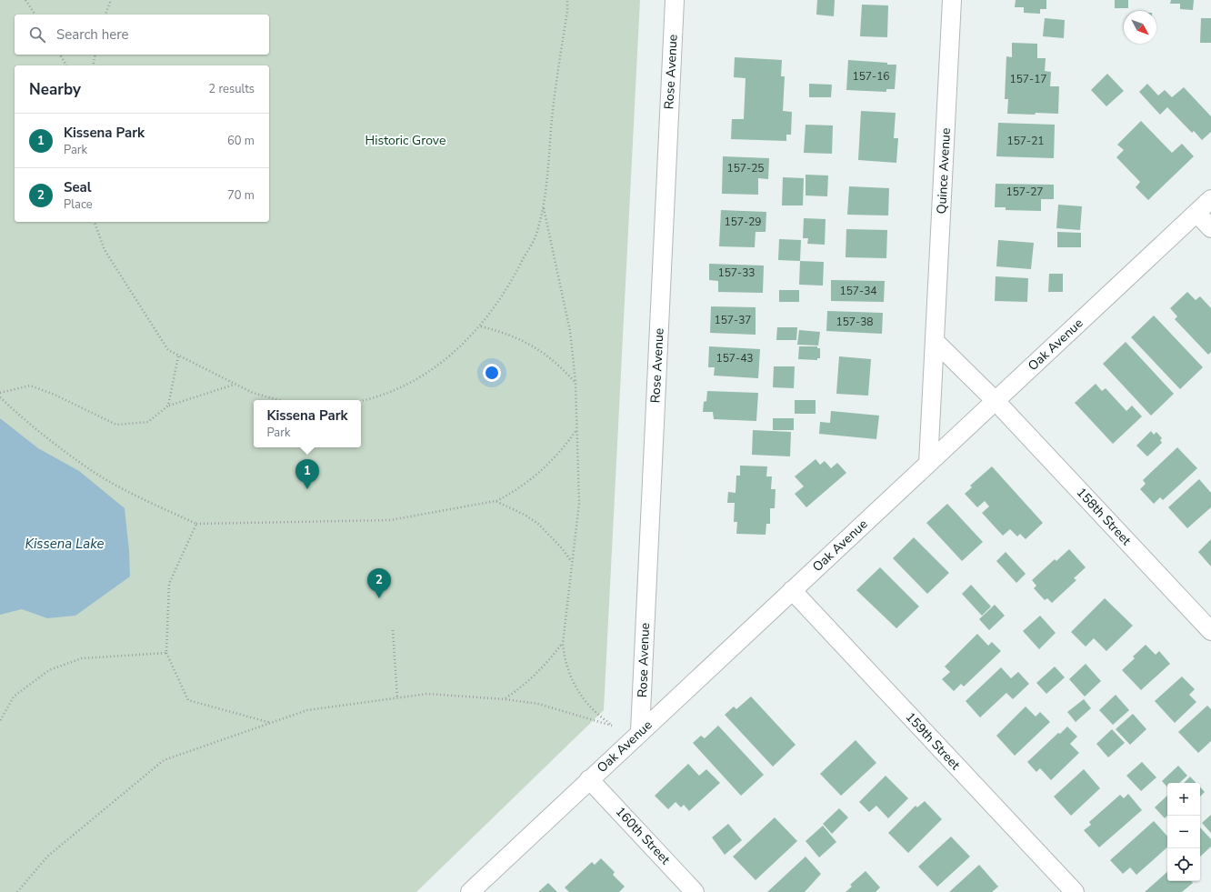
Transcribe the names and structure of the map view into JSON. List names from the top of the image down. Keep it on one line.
{"streets":{"street":["Rose Avenue","Quince Avenue","Oak Avenue","158th Street","159th Street","160th Street"]},"crossings":[["Rose Avenue","Oak Avenue"],["Quince Avenue","Oak Avenue"],["Oak Avenue","158th Street"],["Oak Avenue","159th Street"],["Oak Avenue","160th Street"]],"water":["Kissena Lake"],"parks":["Historic Grove"],"house_numbers":["157-16","157-17","157-21","157-25","157-27","157-29","157-33","157-34","157-37","157-38","157-43"],"north":"bottom right","page":{"search":"Search here","heading":["Nearby","2 results"],"list":[{"mark":"1","name":"Kissena Park","note":"Park","value":"60 m"},{"mark":"2","name":"Seal","note":"Place","value":"70 m"}],"popup":["Kissena Park","Park"],"pins":["1","2"],"map_buttons":["+","−"]}}
